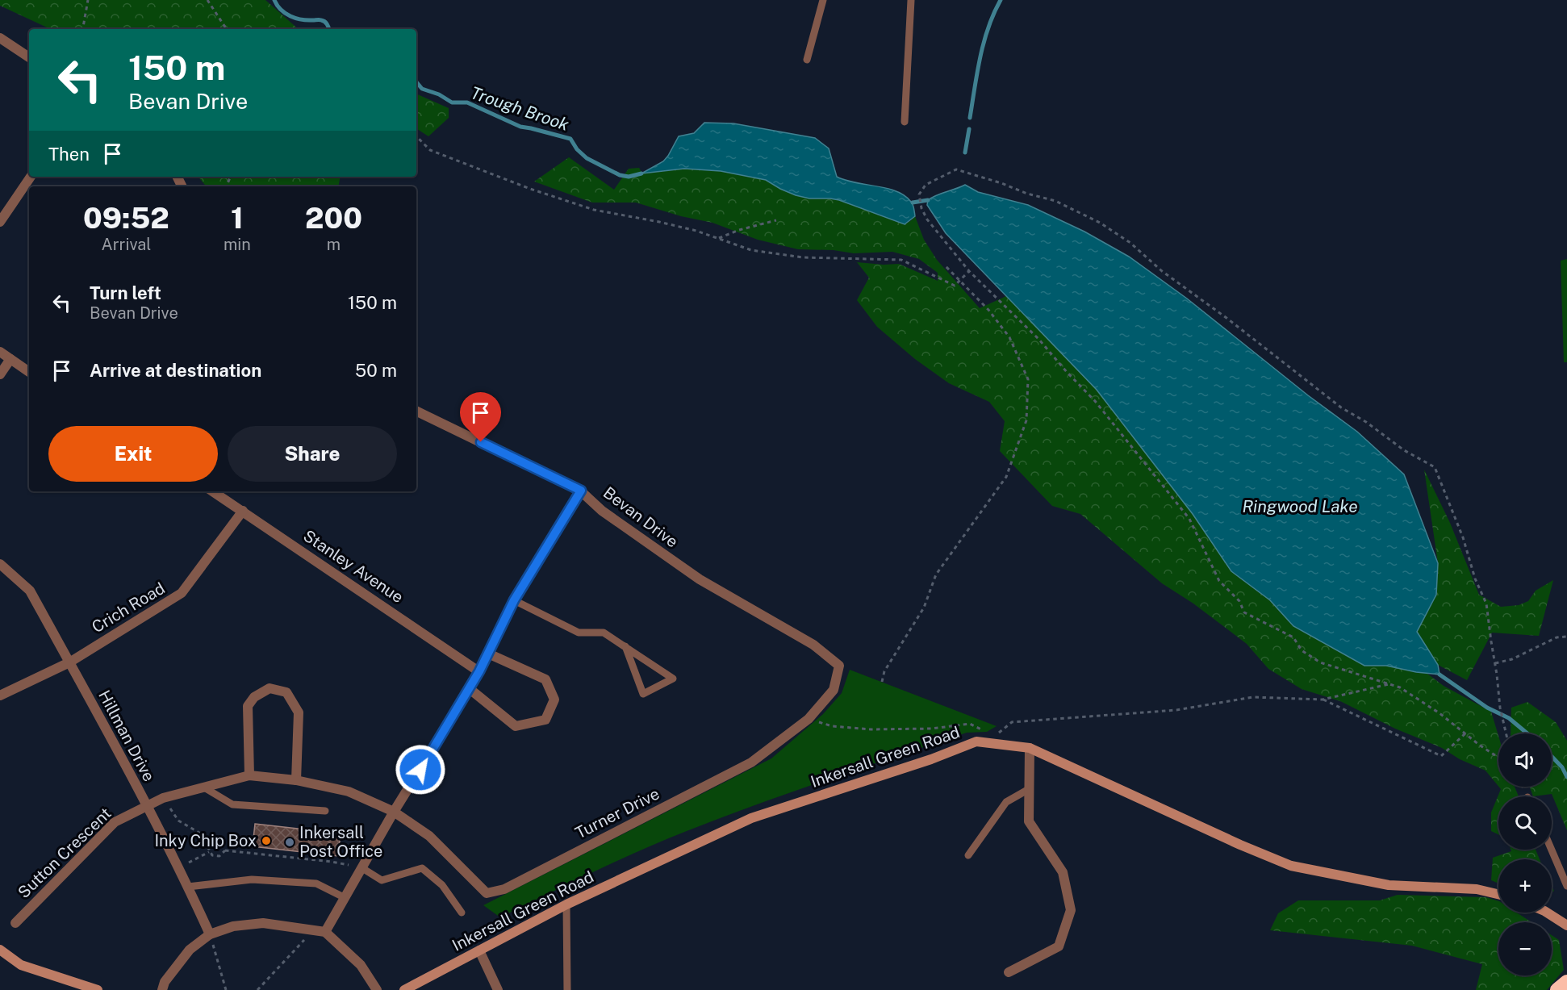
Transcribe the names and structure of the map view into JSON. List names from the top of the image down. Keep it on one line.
{"streets":{"street":["Bevan Drive","Stanley Avenue","Crich Road","Hillman Drive","Inkersall Green Road","Turner Drive","Sutton Crescent"]},"crossings":[["Bevan Drive","Turner Drive"],["Stanley Avenue","Crich Road"],["Crich Road","Hillman Drive"],["Hillman Drive","Sutton Crescent"],["Turner Drive","Sutton Crescent"]],"water":["Trough Brook","Ringwood Lake"],"places":["Inky Chip Box","Inkersall Post Office"],"page":{"turn":["150 m","Bevan Drive"],"then":"Then","eta":["09:52","Arrival","1","min","200","m"],"list":[{"name":"Turn left","note":"Bevan Drive","value":"150 m"},{"name":"Arrive at destination","value":"50 m"}],"buttons":["Exit","Share"],"map_buttons":["+","−"]}}
